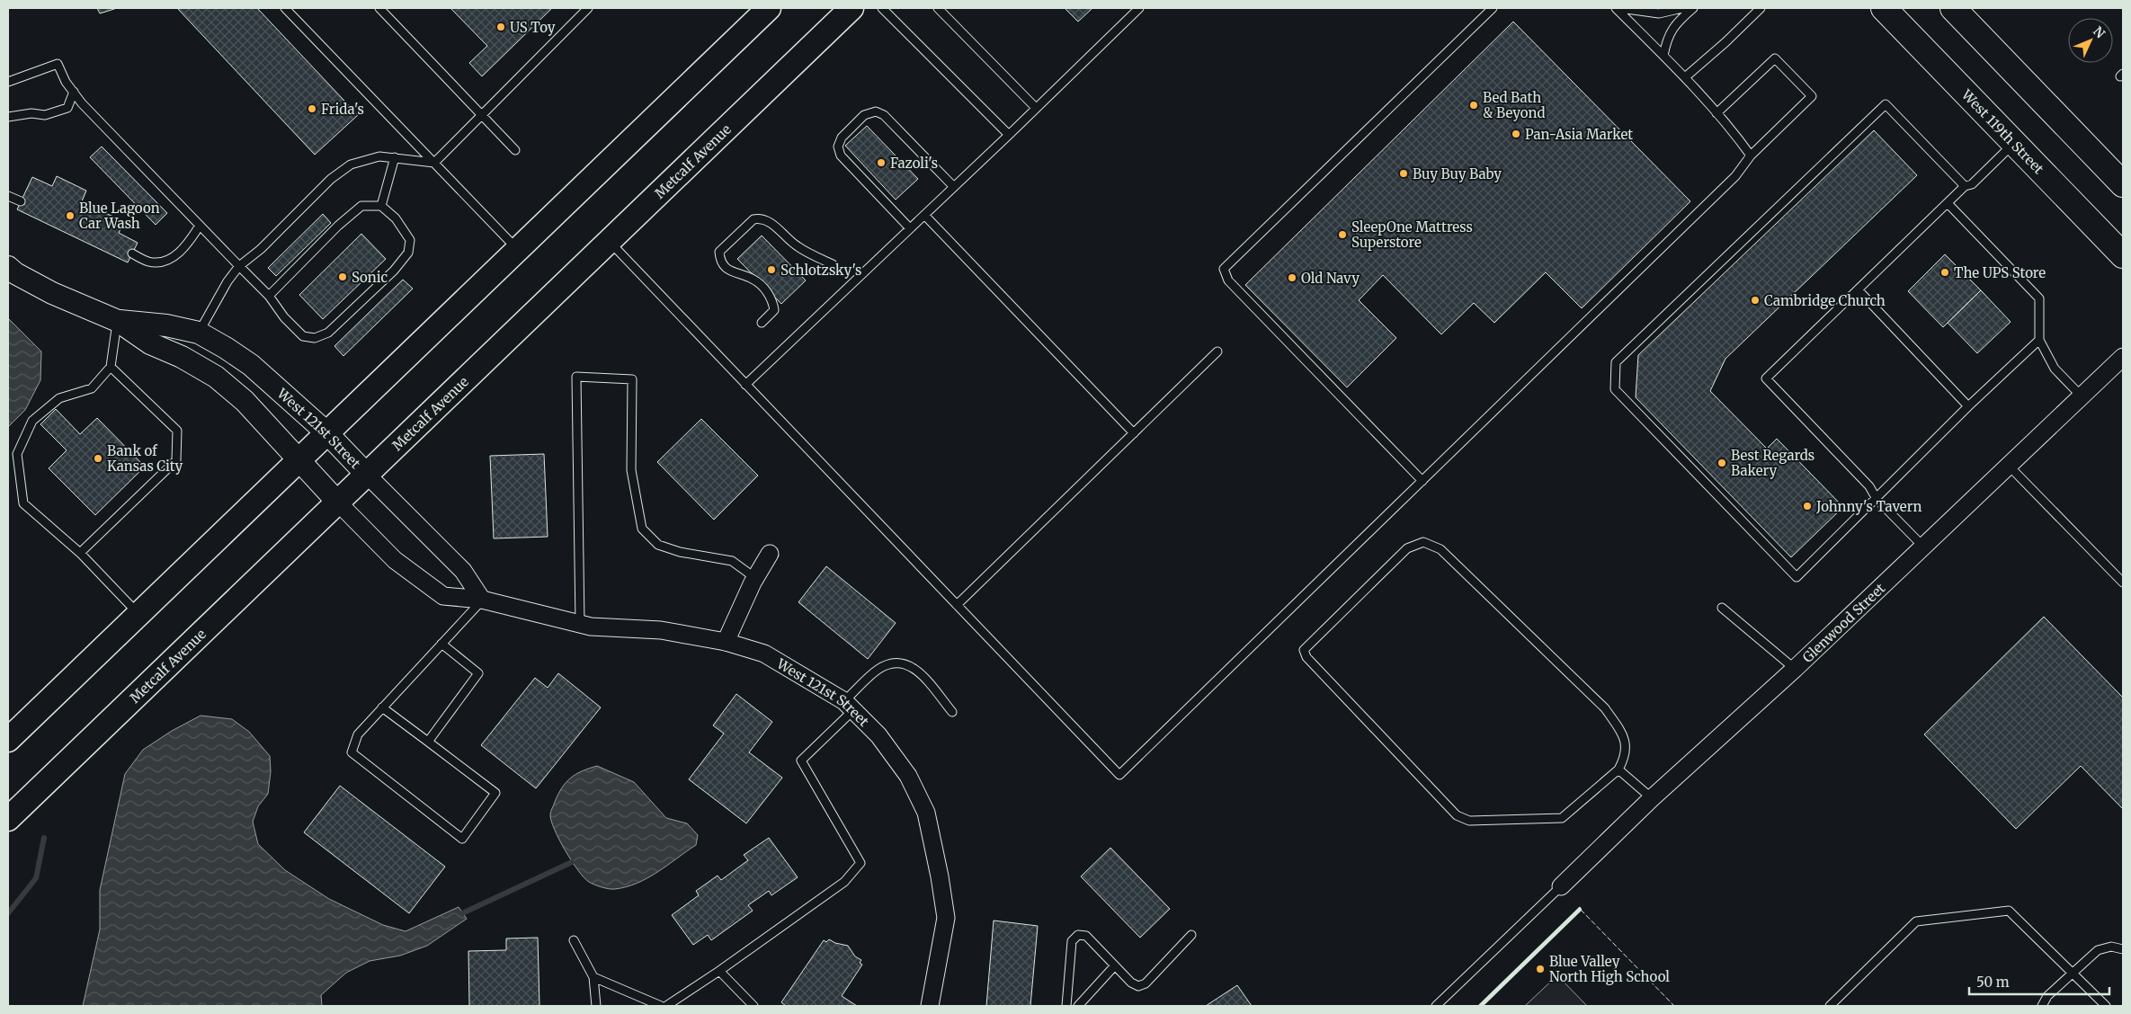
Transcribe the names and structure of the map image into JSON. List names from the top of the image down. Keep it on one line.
{"streets":{"main road":["West 119th Street","Metcalf Avenue"],"street":["West 121st Street","Glenwood Street"]},"crossings":[["Metcalf Avenue","West 121st Street"]],"places":["US Toy","Bed Bath & Beyond","Frida's","Pan-Asia Market","Fazoli's","Buy Buy Baby","Blue Lagoon Car Wash","SleepOne Mattress Superstore","Schlotzsky's","The UPS Store","Sonic","Old Navy","Cambridge Church","Bank of Kansas City","Best Regards Bakery","Johnny's Tavern","Blue Valley North High School"],"scale_bar":"50 m","north":"top right"}
